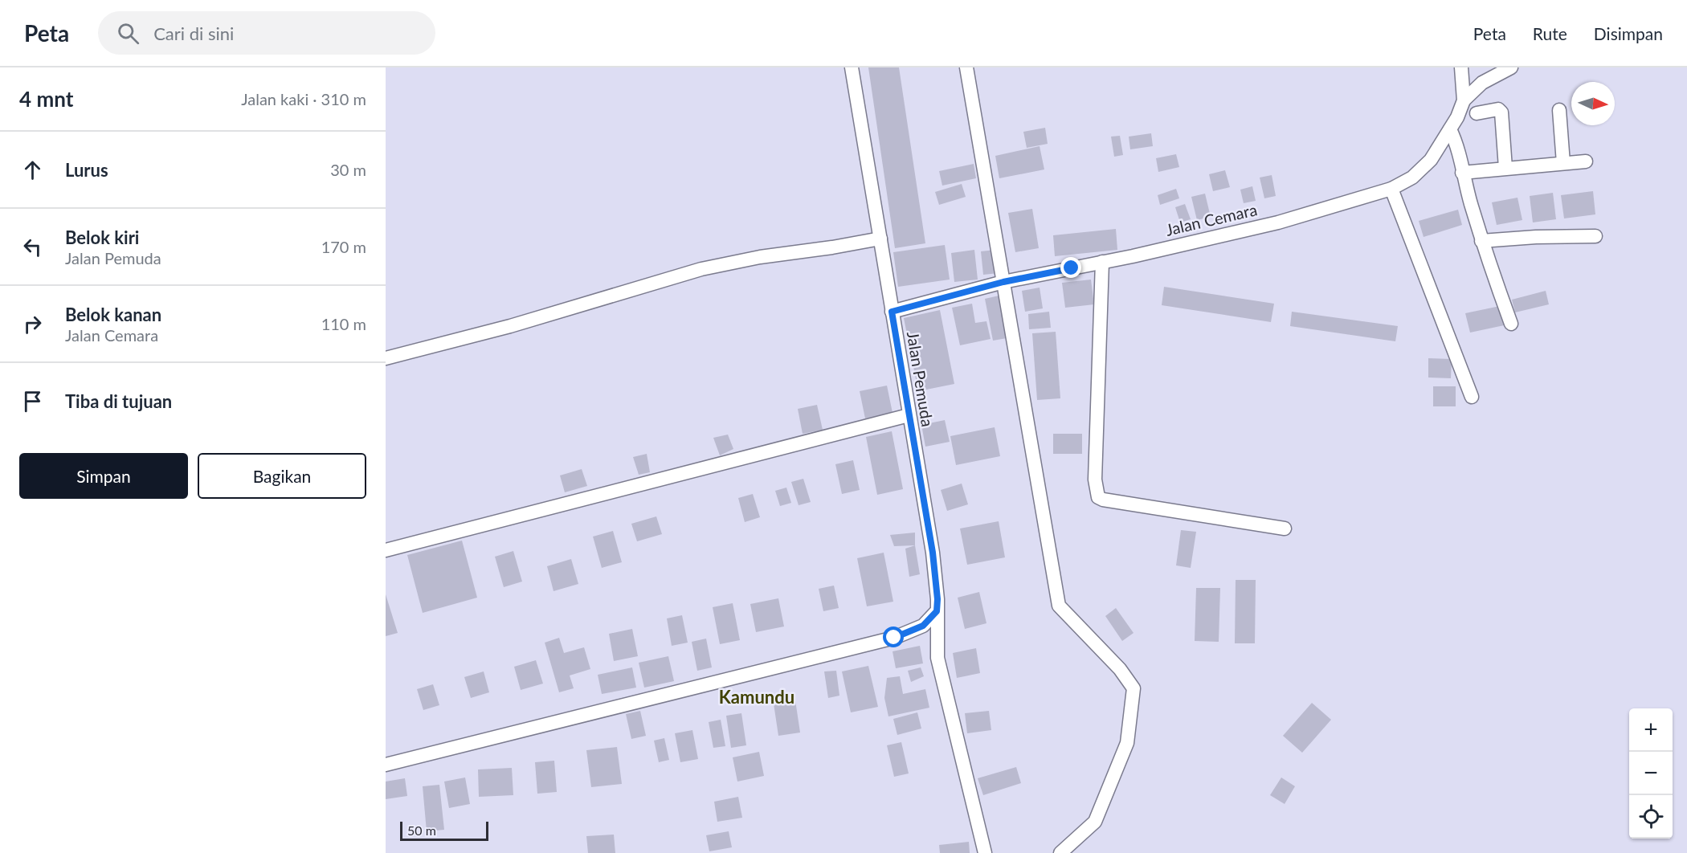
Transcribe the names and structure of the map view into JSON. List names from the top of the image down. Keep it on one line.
{"streets":{"street":["Jalan Cemara","Jalan Pemuda"]},"crossings":[["Jalan Cemara","Jalan Pemuda"]],"districts":["Kamundu"],"scale_bar":"50 m","north":"right","page":{"header":"Peta","search":"Cari di sini","nav":["Peta","Rute","Disimpan"],"heading":["4 mnt","Jalan kaki · 310 m"],"list":[["Lurus","30 m"],["Belok kiri","Jalan Pemuda","170 m"],["Belok kanan","Jalan Cemara","110 m"],"Tiba di tujuan"],"buttons":["Simpan","Bagikan"],"map_buttons":["+","−"],"scale":"50 m"}}
